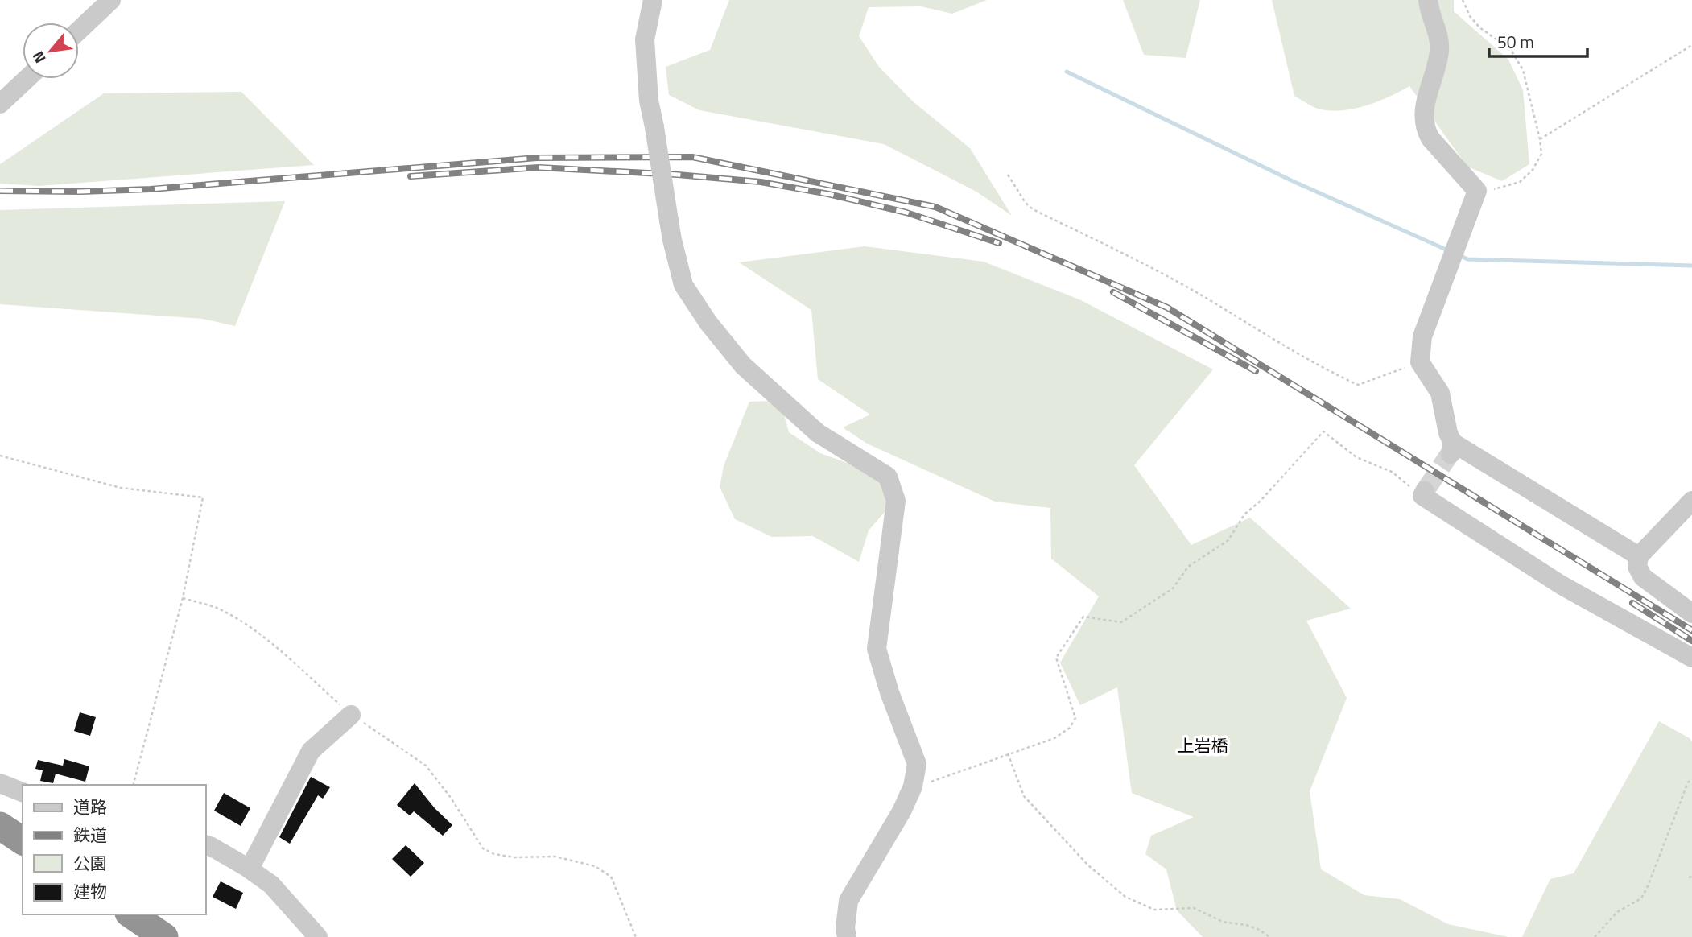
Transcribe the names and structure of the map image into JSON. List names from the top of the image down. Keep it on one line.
{"districts":["上岩橋"],"legend":["道路","鉄道","公園","建物"],"scale_bar":"50 m","north":"bottom left"}
